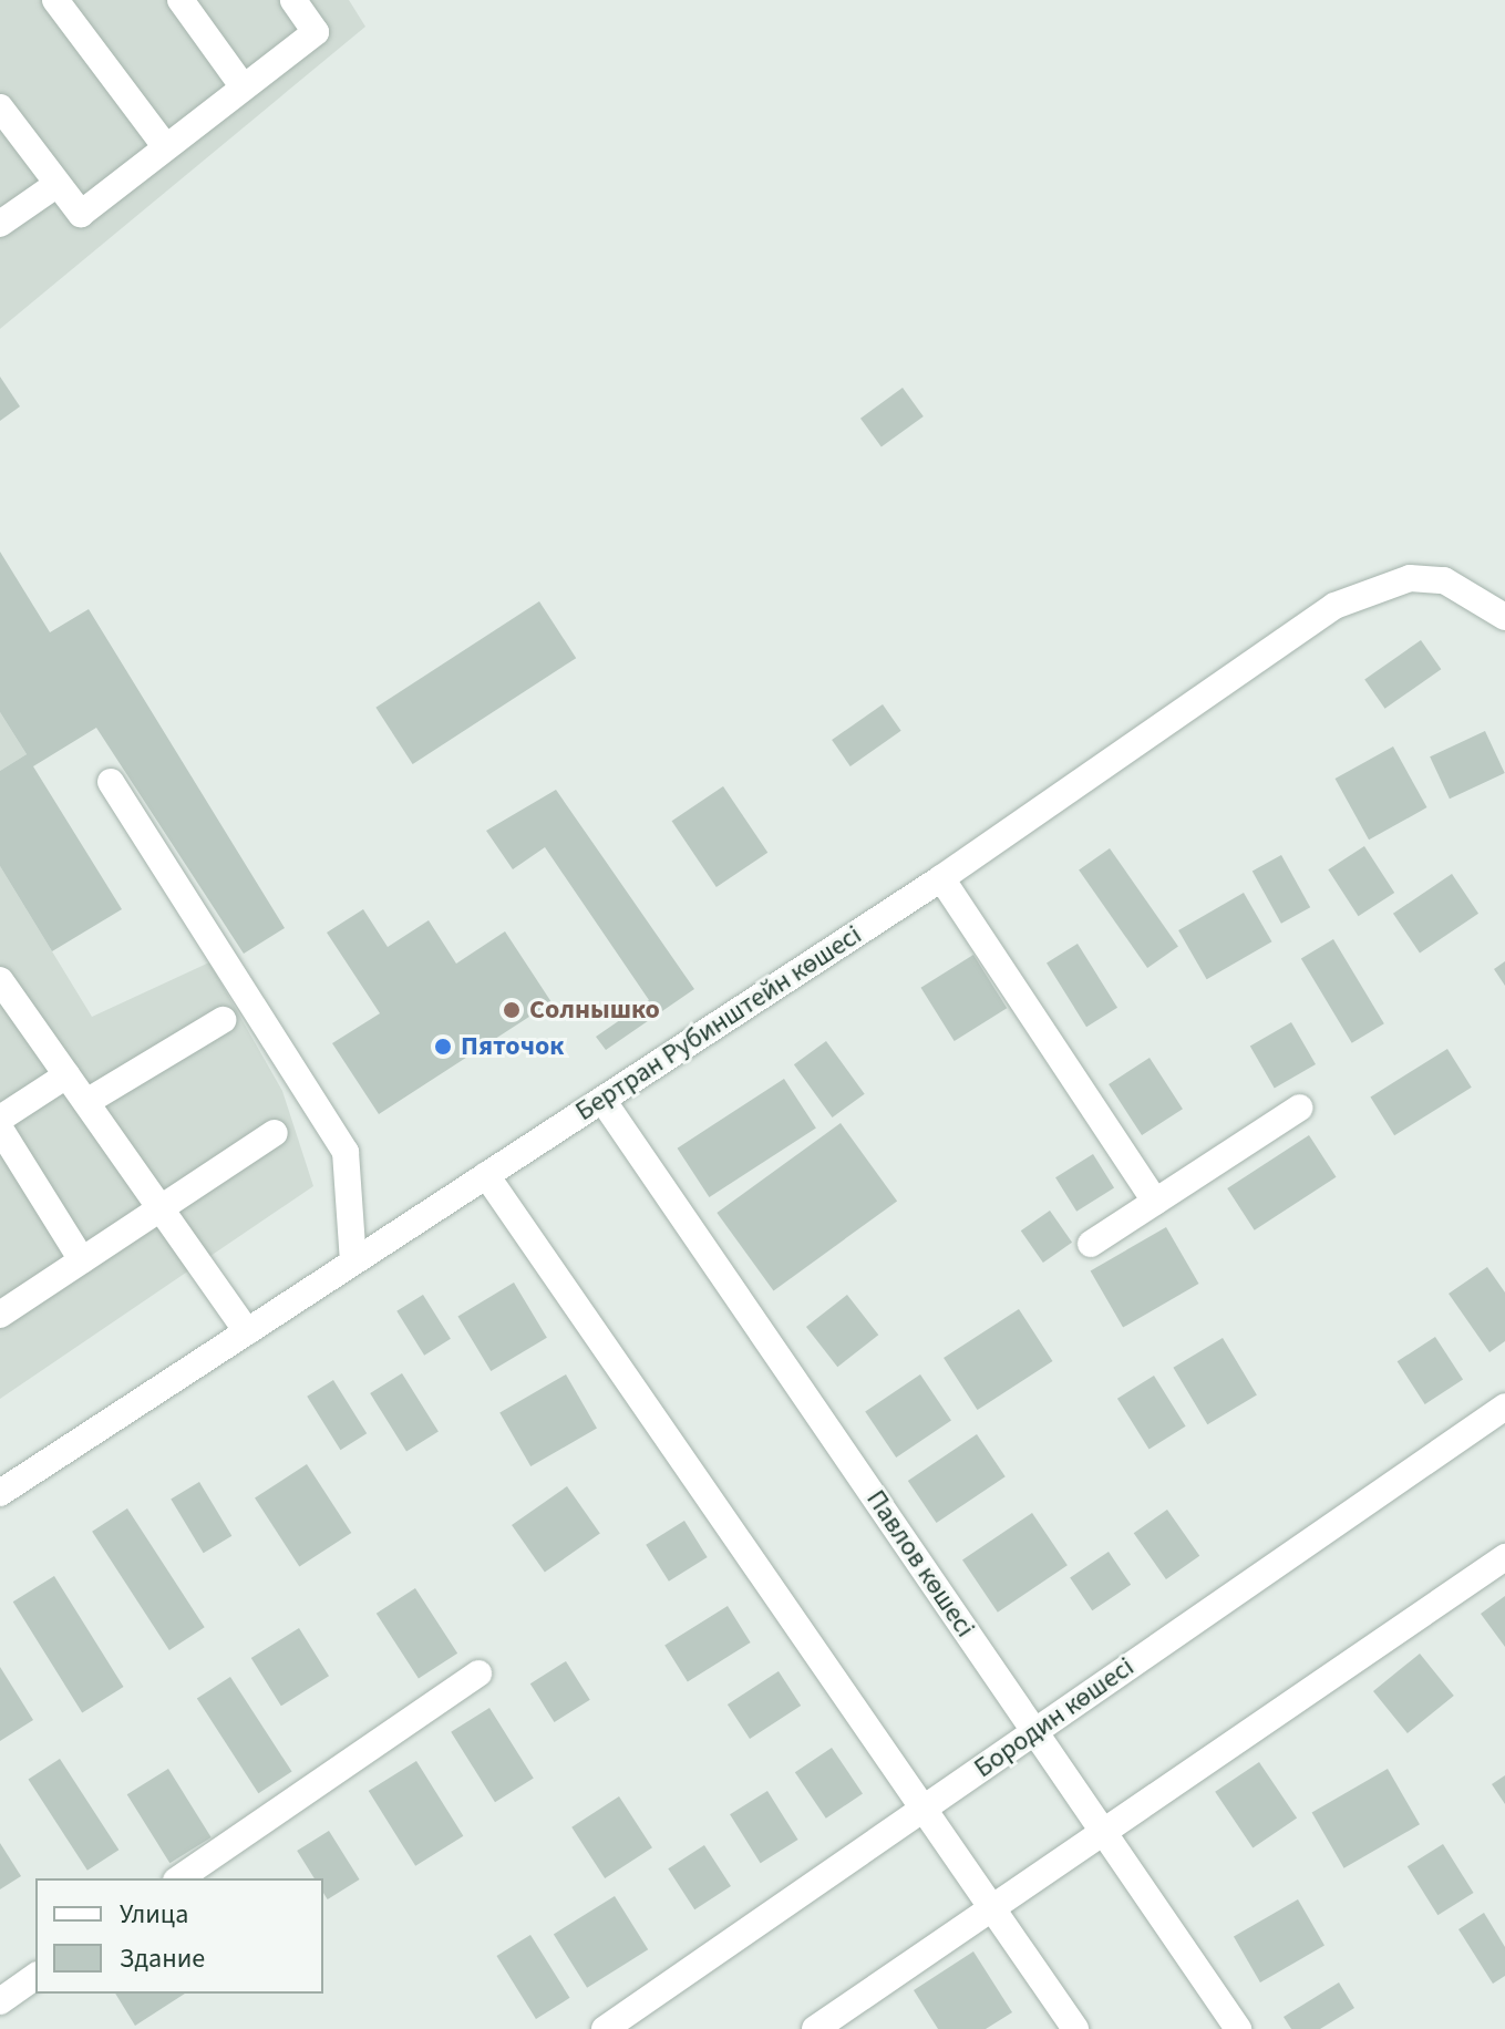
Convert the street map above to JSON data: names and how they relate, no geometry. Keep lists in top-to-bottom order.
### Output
{
  "streets": {
    "street": ["Бертран Рубинштейн көшесі", "Павлов көшесі", "Бородин көшесі"]
  },
  "crossings": [
    ["Бертран Рубинштейн көшесі", "Павлов көшесі"],
    ["Павлов көшесі", "Бородин көшесі"]
  ],
  "places": ["Солнышко", "Пяточок"],
  "legend": ["Улица", "Здание"]
}
